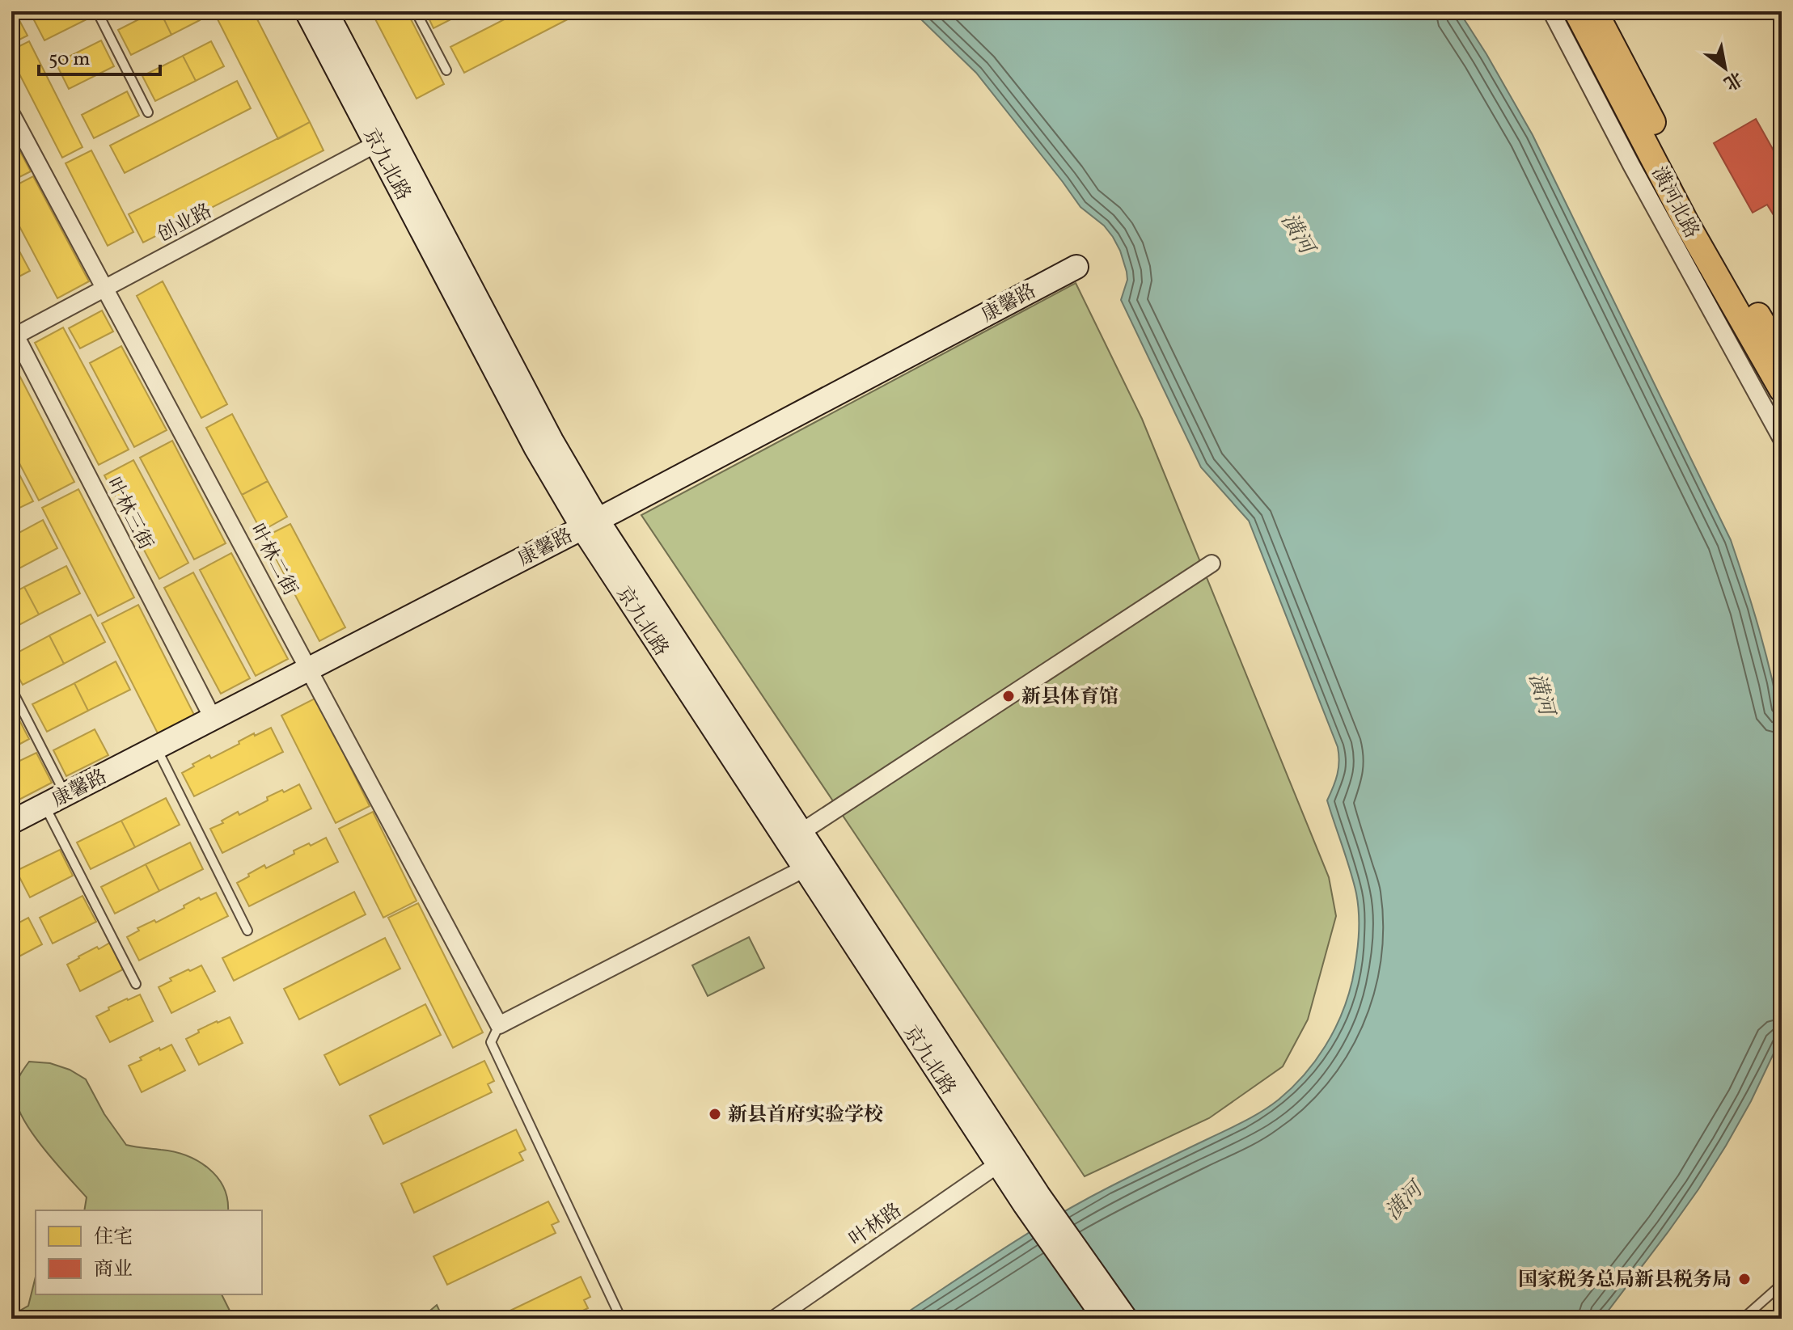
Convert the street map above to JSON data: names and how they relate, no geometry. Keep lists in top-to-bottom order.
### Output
{
  "streets": {
    "main road": ["京九北路", "潢河北路", "康馨路"],
    "street": [
      "创业路",
      "叶林三街",
      "叶林二街",
      "叶林路"
    ]
  },
  "crossings": [
    ["京九北路", "创业路"],
    ["京九北路", "康馨路"],
    ["京九北路", "叶林路"],
    ["创业路", "叶林三街"],
    ["创业路", "叶林二街"],
    ["康馨路", "叶林三街"],
    ["康馨路", "叶林二街"]
  ],
  "water": ["潢河"],
  "places": ["新县体育馆", "新县首府实验学校", "国家税务总局新县税务局"],
  "legend": ["住宅", "商业"],
  "scale_bar": "50 m",
  "north": "bottom right"
}
